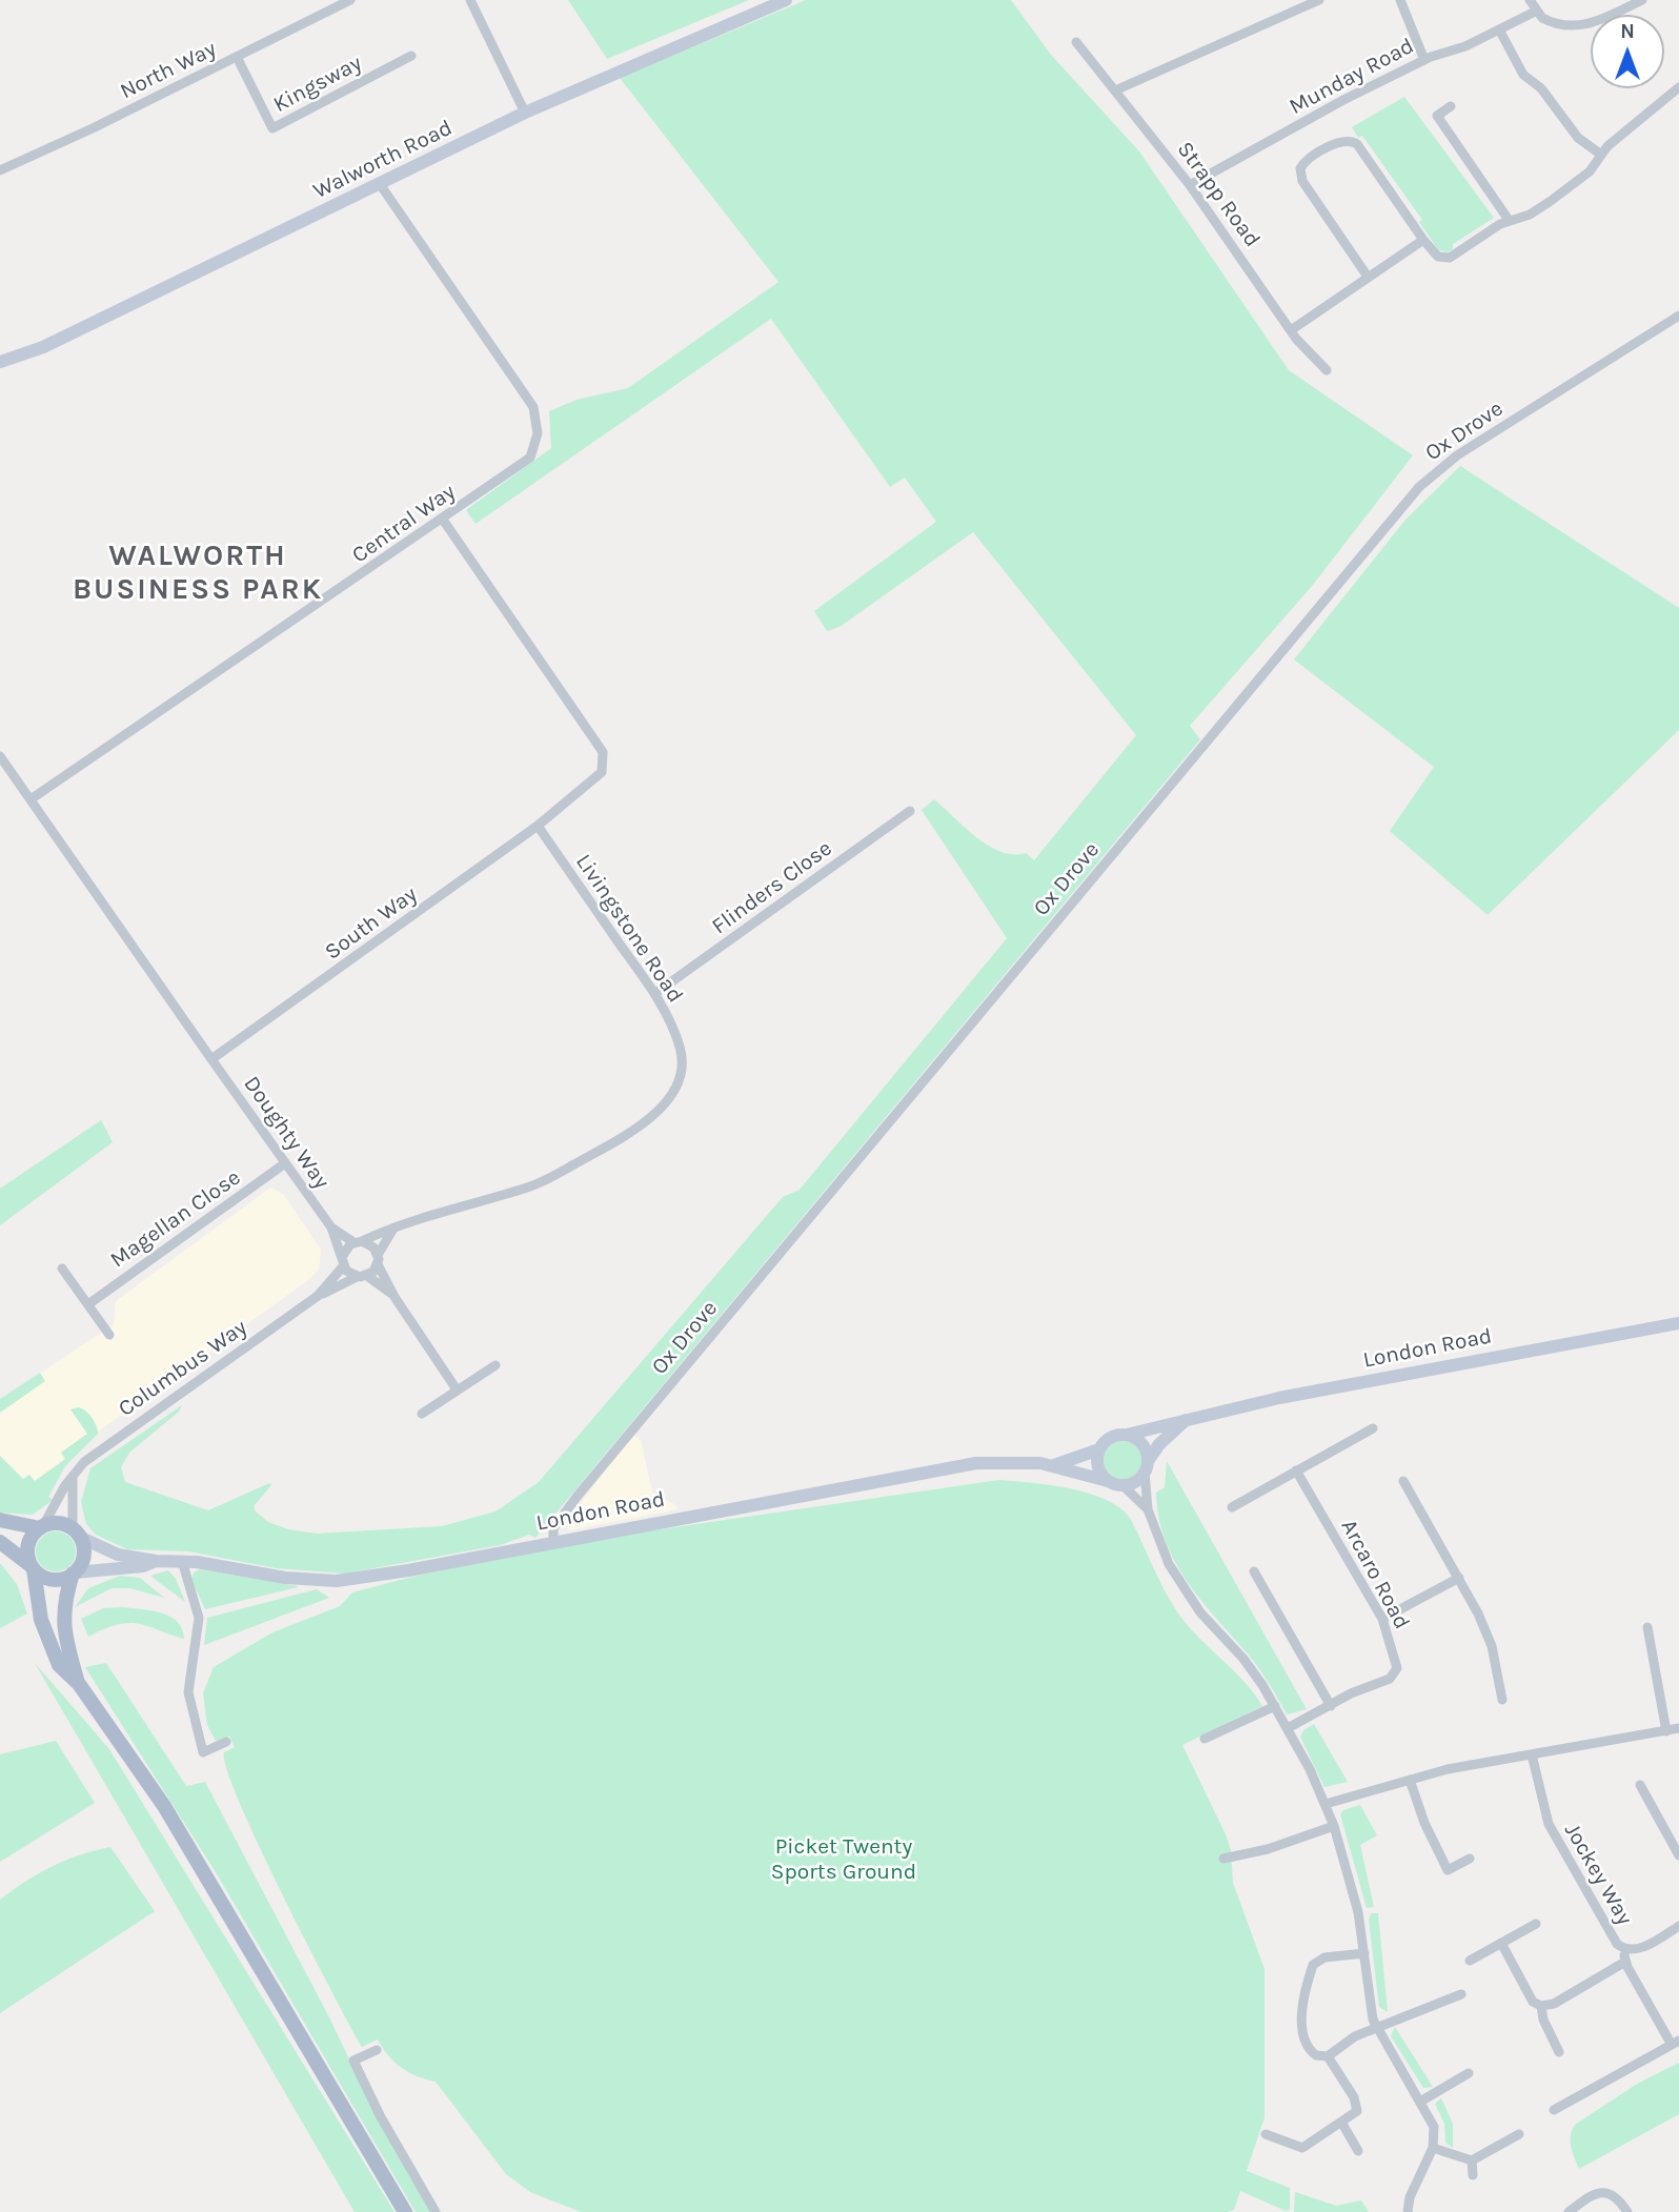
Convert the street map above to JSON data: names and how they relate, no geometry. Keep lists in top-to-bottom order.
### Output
{
  "streets": {
    "main road": ["Walworth Road", "London Road"],
    "street": [
      "North Way",
      "Munday Road",
      "Kingsway",
      "Strapp Road",
      "Ox Drove",
      "Central Way",
      "Flinders Close",
      "South Way",
      "Livingstone Road",
      "Doughty Way",
      "Magellan Close",
      "Columbus Way",
      "Arcaro Road",
      "Jockey Way"
    ]
  },
  "crossings": [
    ["North Way", "Kingsway"],
    ["Munday Road", "Strapp Road"],
    ["Walworth Road", "Central Way"],
    ["Ox Drove", "London Road"],
    ["Central Way", "South Way"],
    ["Flinders Close", "Livingstone Road"],
    ["South Way", "Livingstone Road"],
    ["South Way", "Doughty Way"],
    ["Livingstone Road", "Doughty Way"],
    ["Livingstone Road", "Columbus Way"],
    ["Doughty Way", "Magellan Close"],
    ["Doughty Way", "Columbus Way"],
    ["London Road", "Columbus Way"]
  ],
  "districts": ["WALWORTH BUSINESS PARK"],
  "parks": ["Picket Twenty Sports Ground"],
  "north": "top"
}
